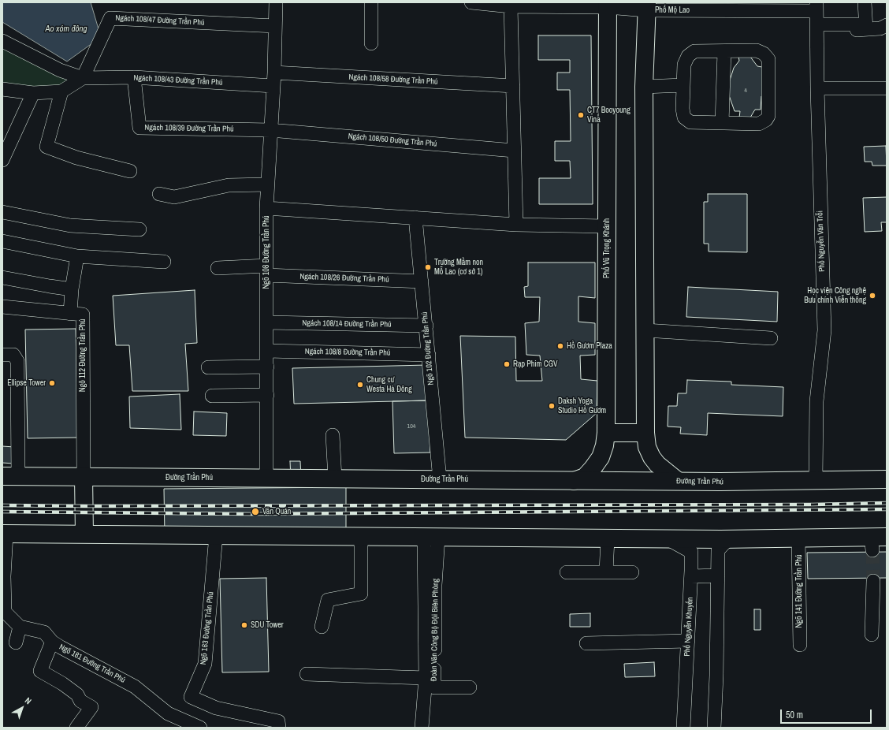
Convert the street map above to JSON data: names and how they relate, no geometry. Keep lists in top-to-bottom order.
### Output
{
  "streets": {
    "main road": ["Phố Vũ Trọng Khánh", "Đường Trần Phú"],
    "street": [
      "Phố Mộ Lao",
      "Ngách 108/47 Đường Trần Phú",
      "Ngách 108/58 Đường Trần Phú",
      "Ngách 108/43 Đường Trần Phú",
      "Ngách 108/39 Đường Trần Phú",
      "Ngách 108/50 Đường Trần Phú",
      "Phố Nguyễn Văn Trỗi",
      "Ngõ 108 Đường Trần Phú",
      "Ngách 108/26 Đường Trần Phú",
      "Ngách 108/14 Đường Trần Phú",
      "Ngõ 102 Đường Trần Phú",
      "Ngách 108/8 Đường Trần Phú",
      "Ngõ 112 Đường Trần Phú",
      "Ngõ 141 Đường Trần Phú",
      "Phố Nguyễn Khuyến",
      "Ngõ 163 Đường Trần Phú",
      "Đoàn Văn Công Bộ Đội Biên Phòng",
      "Ngõ 181 Đường Trần Phú"
    ]
  },
  "crossings": [
    ["Phố Mộ Lao", "Phố Nguyễn Văn Trỗi"],
    ["Phố Mộ Lao", "Phố Vũ Trọng Khánh"],
    ["Ngách 108/47 Đường Trần Phú", "Ngách 108/43 Đường Trần Phú"],
    ["Ngách 108/47 Đường Trần Phú", "Ngõ 108 Đường Trần Phú"],
    ["Ngách 108/58 Đường Trần Phú", "Ngách 108/43 Đường Trần Phú"],
    ["Ngách 108/58 Đường Trần Phú", "Ngõ 108 Đường Trần Phú"],
    ["Ngách 108/43 Đường Trần Phú", "Ngách 108/39 Đường Trần Phú"],
    ["Ngách 108/43 Đường Trần Phú", "Ngõ 108 Đường Trần Phú"],
    ["Ngách 108/39 Đường Trần Phú", "Ngách 108/50 Đường Trần Phú"],
    ["Ngách 108/39 Đường Trần Phú", "Ngõ 108 Đường Trần Phú"],
    ["Ngách 108/50 Đường Trần Phú", "Ngõ 108 Đường Trần Phú"],
    ["Phố Nguyễn Văn Trỗi", "Đường Trần Phú"],
    ["Phố Vũ Trọng Khánh", "Đường Trần Phú"],
    ["Ngõ 108 Đường Trần Phú", "Ngách 108/26 Đường Trần Phú"],
    ["Ngõ 108 Đường Trần Phú", "Ngách 108/14 Đường Trần Phú"],
    ["Ngõ 108 Đường Trần Phú", "Ngách 108/8 Đường Trần Phú"],
    ["Ngõ 108 Đường Trần Phú", "Đường Trần Phú"],
    ["Ngách 108/26 Đường Trần Phú", "Ngõ 102 Đường Trần Phú"],
    ["Ngách 108/14 Đường Trần Phú", "Ngõ 102 Đường Trần Phú"],
    ["Ngõ 102 Đường Trần Phú", "Ngách 108/8 Đường Trần Phú"],
    ["Ngõ 102 Đường Trần Phú", "Đường Trần Phú"],
    ["Ngõ 112 Đường Trần Phú", "Đường Trần Phú"]
  ],
  "water": ["Ao xóm đông"],
  "places": [
    "CT7 Booyoung Vina",
    "Trường Mầm non Mỗ Lao (cơ sở 1)",
    "Học viện Công nghệ Bưu chính Viễn thông",
    "Hồ Gươm Plaza",
    "Rạp Phim CGV",
    "Ellipse Tower",
    "Chung cư Westa Hà Đông",
    "Daksh Yoga Studio Hồ Gươm",
    "Văn Quán",
    "SDU Tower"
  ],
  "house_numbers": ["4", "104"],
  "scale_bar": "50 m",
  "north": "top right"
}
